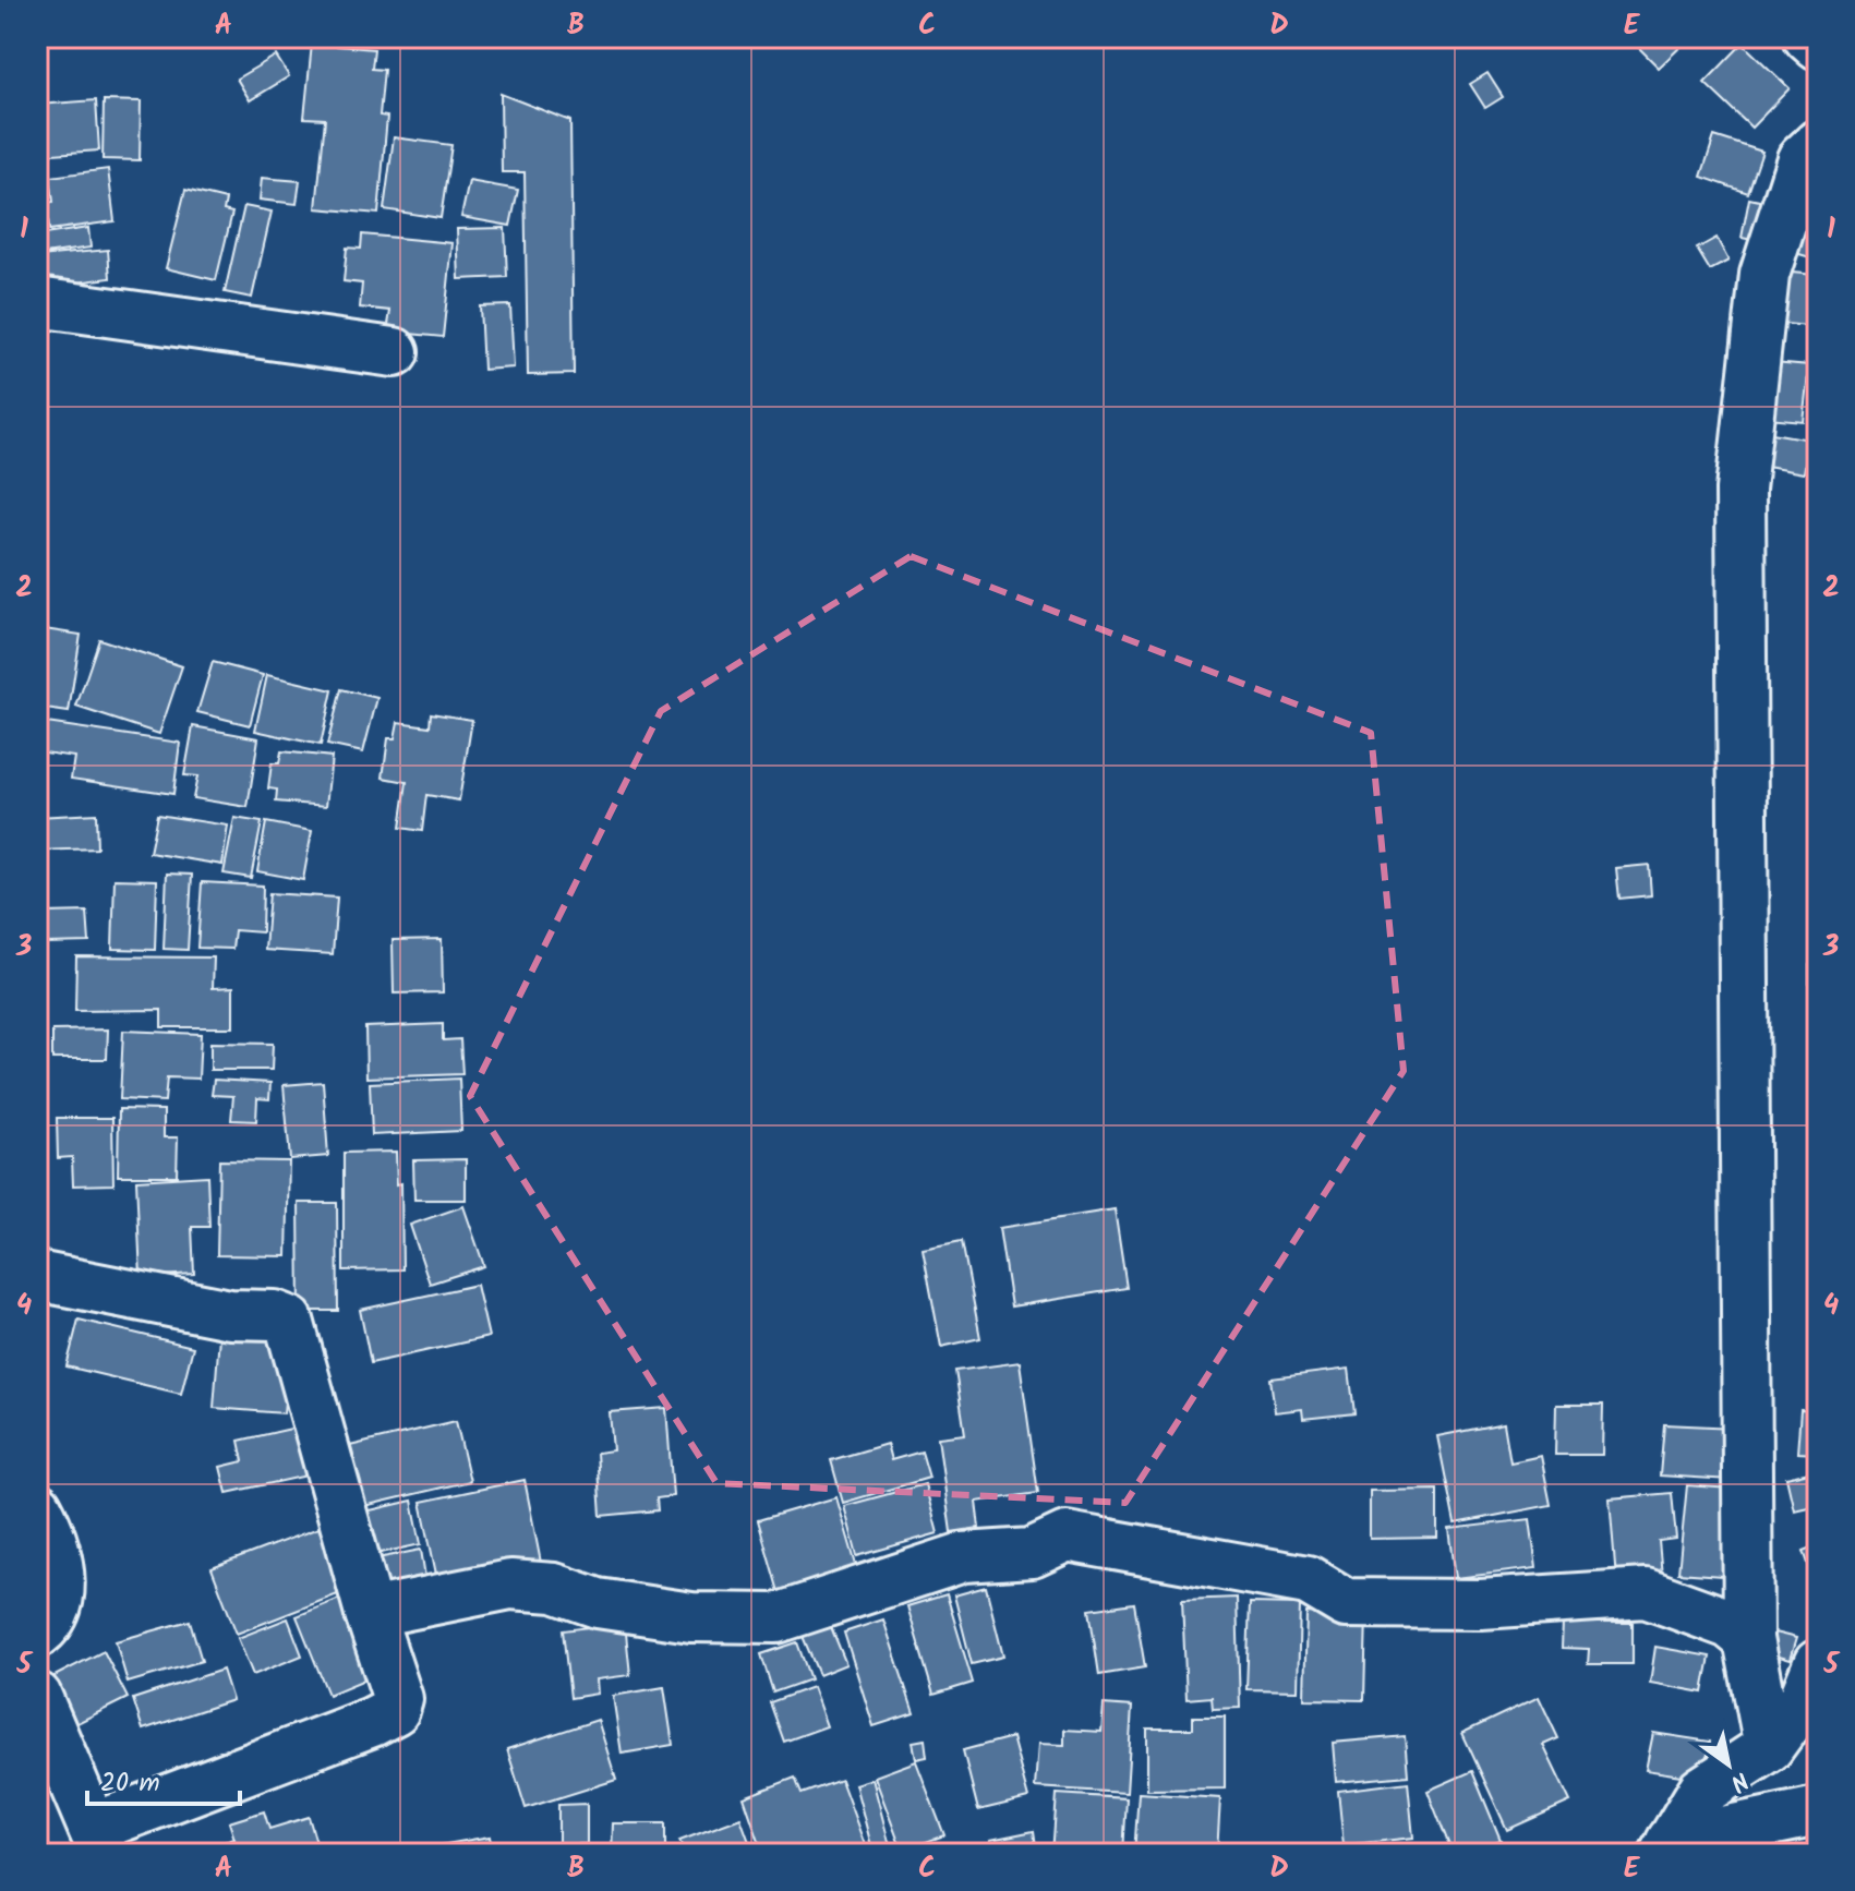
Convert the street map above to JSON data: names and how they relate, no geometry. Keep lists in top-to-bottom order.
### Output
{
  "scale_bar": "20 m",
  "north": "bottom right",
  "grid": {
    "columns": [
      "A",
      "B",
      "C",
      "D",
      "E"
    ],
    "rows": [
      "1",
      "2",
      "3",
      "4",
      "5"
    ]
  }
}
